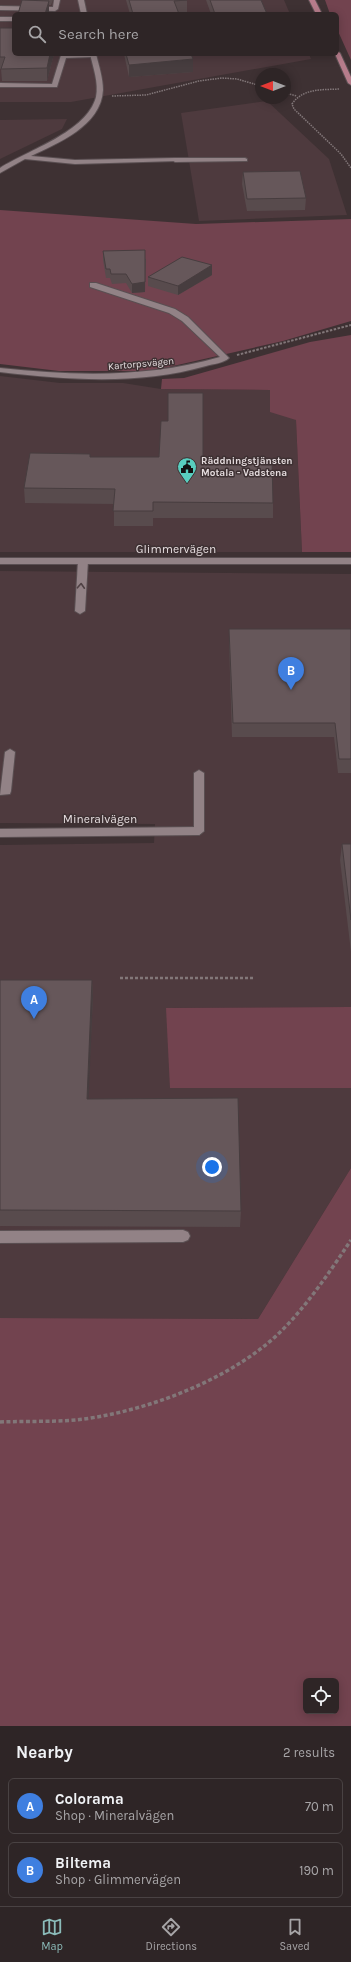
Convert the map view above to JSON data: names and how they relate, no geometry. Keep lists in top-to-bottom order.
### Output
{
  "streets": {
    "street": ["Kartorpsvägen", "Glimmervägen", "Mineralvägen"]
  },
  "places": {
    "public building": ["Räddningstjänsten Motala - Vadstena"]
  },
  "north": "left",
  "page": {
    "search": "Search here",
    "pins": ["B", "A"],
    "heading": ["Nearby", "2 results"],
    "list": [
      {
        "mark": "A",
        "name": "Colorama",
        "note": "Shop · Mineralvägen",
        "value": "70 m"
      },
      {
        "mark": "B",
        "name": "Biltema",
        "note": "Shop · Glimmervägen",
        "value": "190 m"
      }
    ],
    "nav": ["Map", "Directions", "Saved"]
  }
}
